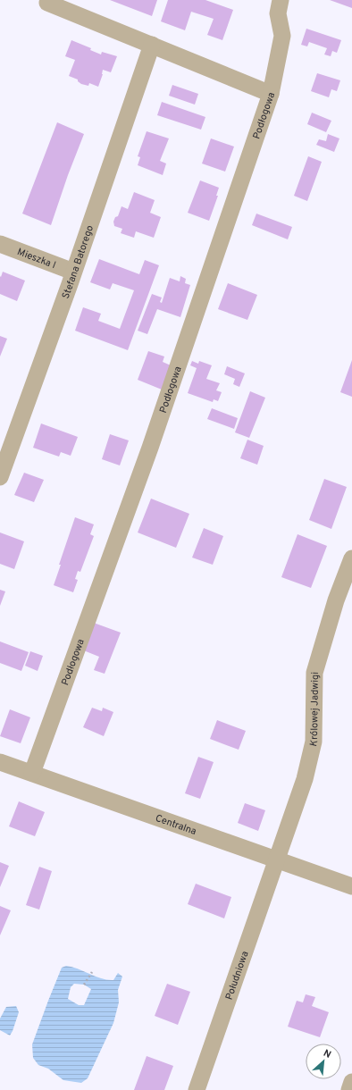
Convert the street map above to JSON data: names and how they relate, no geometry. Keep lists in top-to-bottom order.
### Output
{
  "streets": {
    "street": [
      "Podłogowa",
      "Mieszka I",
      "Stefana Batorego",
      "Królowej Jadwigi",
      "Centralna",
      "Południowa"
    ]
  },
  "crossings": [
    ["Podłogowa", "Centralna"],
    ["Mieszka I", "Stefana Batorego"],
    ["Królowej Jadwigi", "Centralna"],
    ["Królowej Jadwigi", "Południowa"],
    ["Centralna", "Południowa"]
  ],
  "north": "top right"
}
